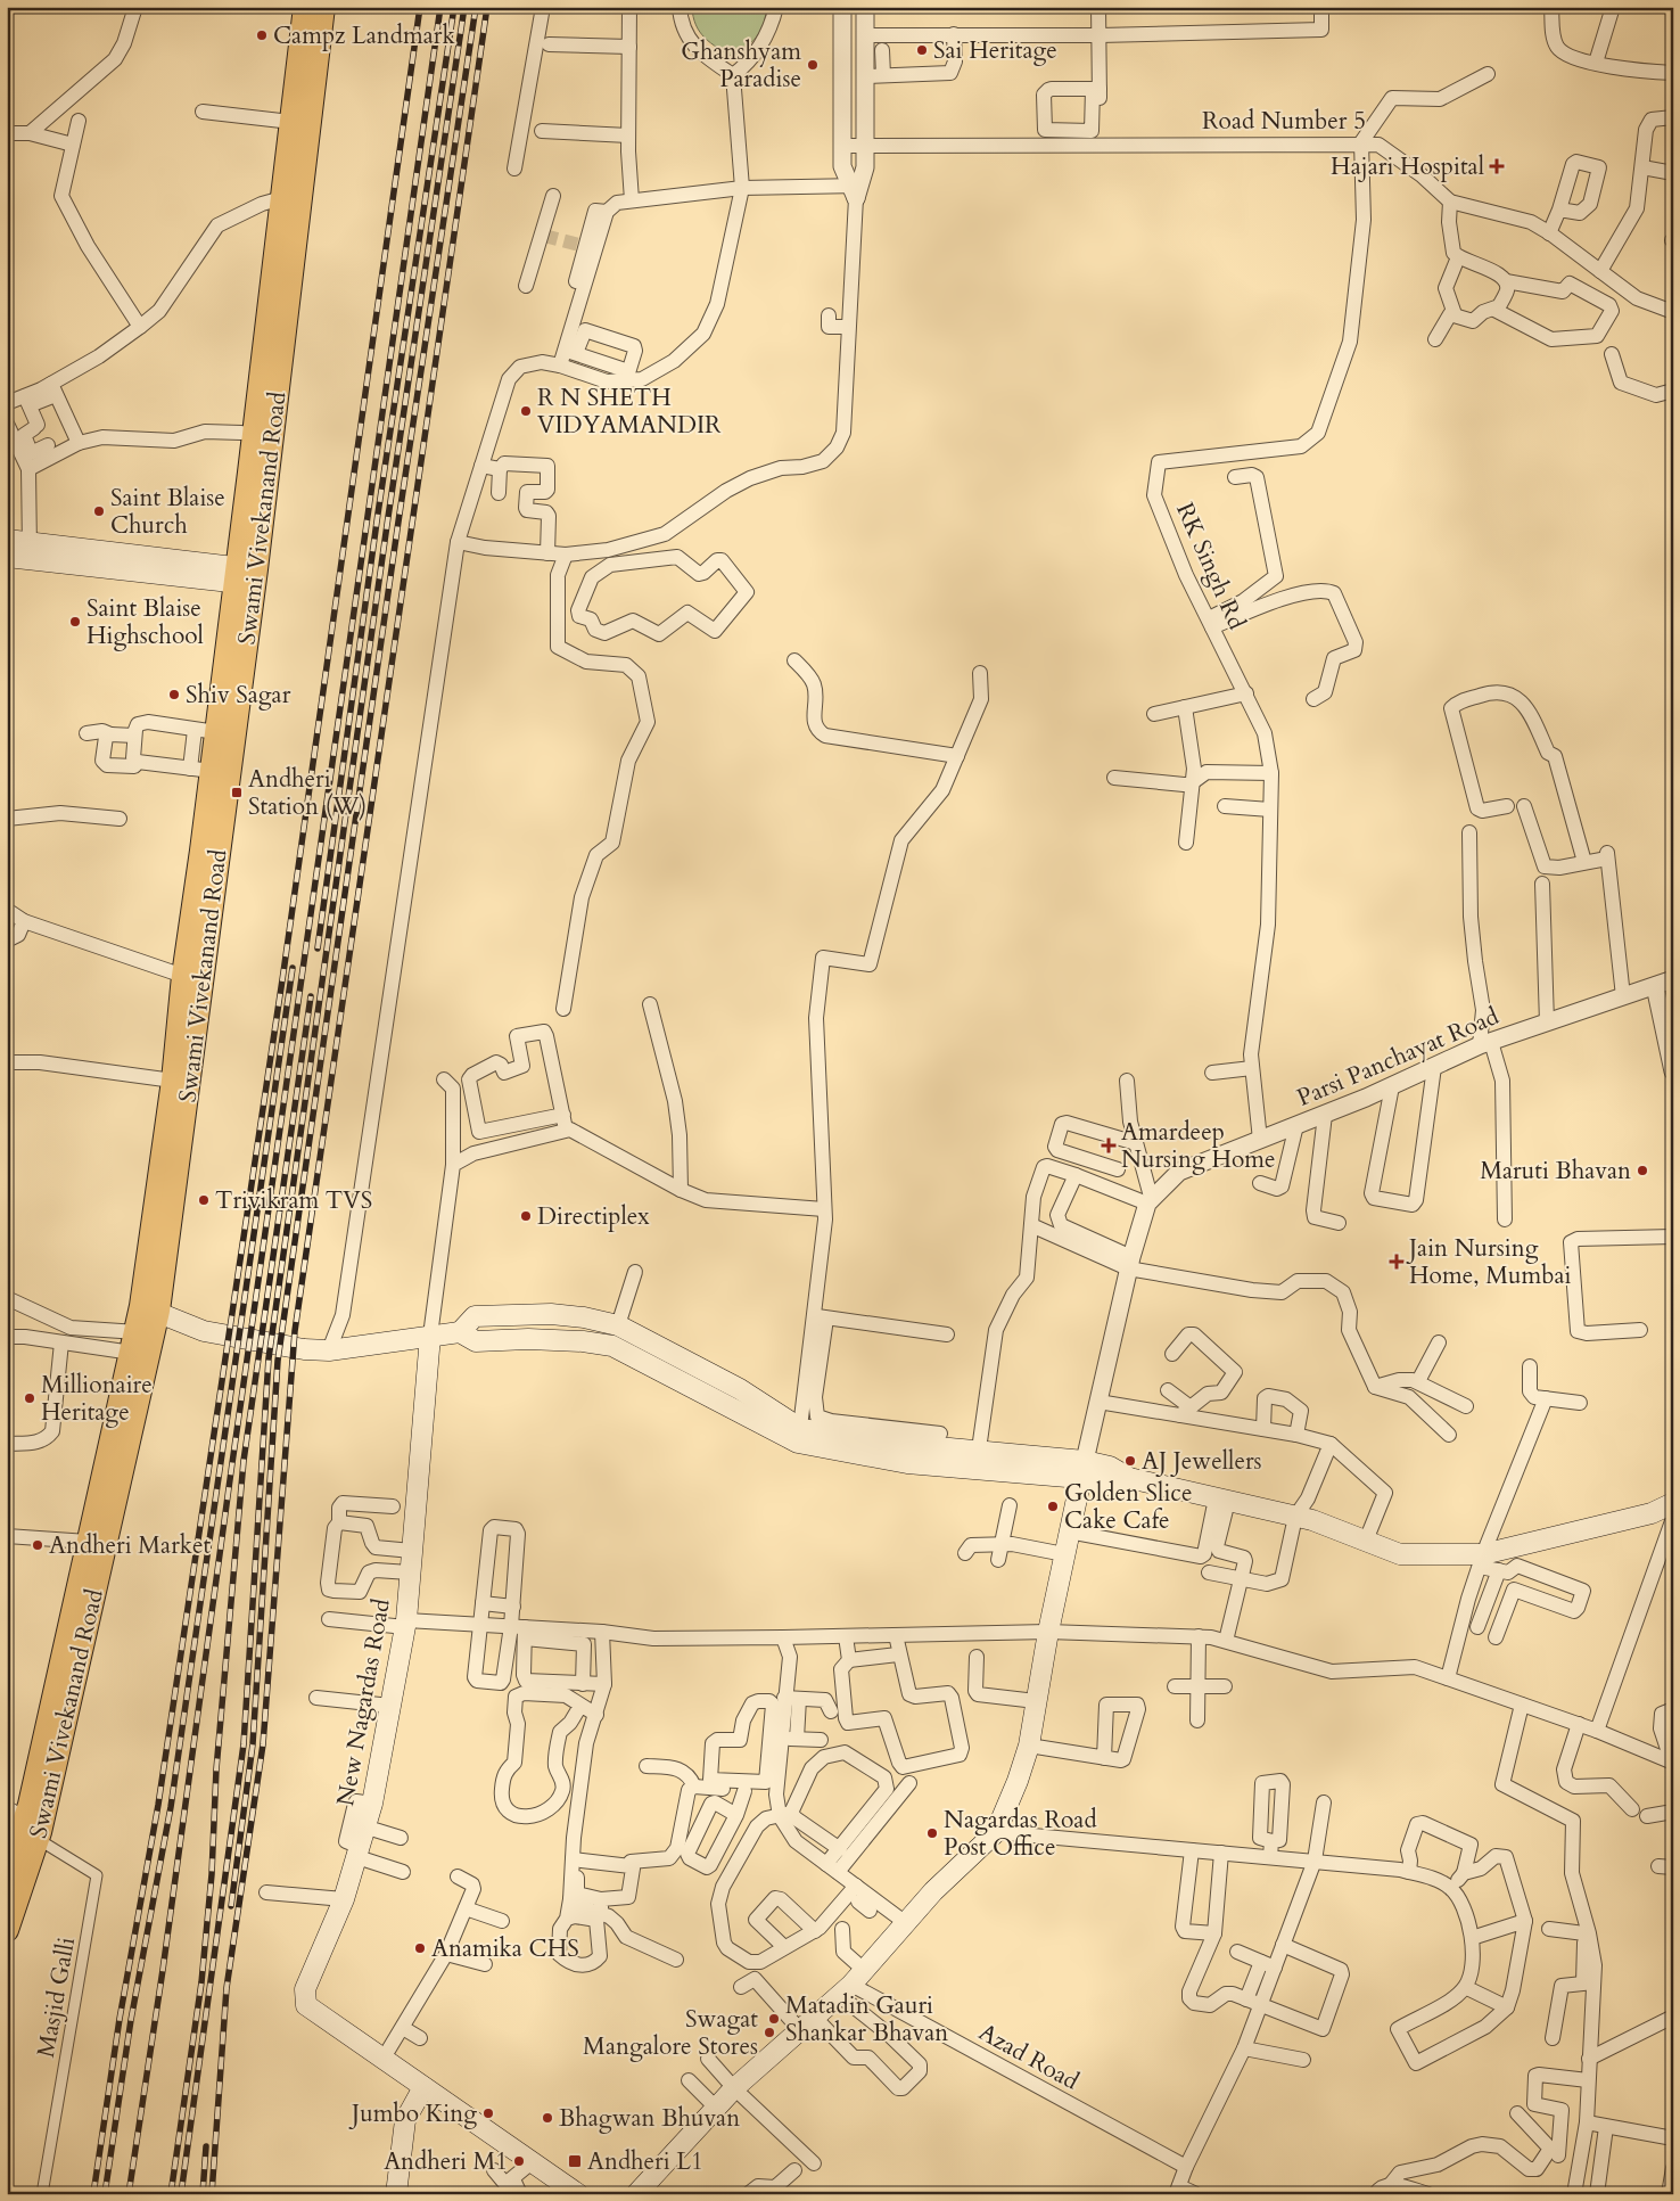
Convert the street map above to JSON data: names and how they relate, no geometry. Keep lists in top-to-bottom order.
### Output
{
  "streets": {
    "main road": ["Swami Vivekanand Road", "New Nagardas Road"],
    "street": [
      "Road Number 5",
      "RK Singh Rd",
      "Parsi Panchayat Road",
      "Masjid Galli",
      "Azad Road"
    ]
  },
  "crossings": [
    ["Road Number 5", "RK Singh Rd"],
    ["Swami Vivekanand Road", "Masjid Galli"],
    ["RK Singh Rd", "Parsi Panchayat Road"]
  ],
  "places": {
    "other": [
      "Campz Landmark",
      "Sai Heritage",
      "Ghanshyam Paradise",
      "R N SHETH VIDYAMANDIR",
      "Saint Blaise Church",
      "Saint Blaise Highschool",
      "Shiv Sagar",
      "Maruti Bhavan",
      "Trivikram TVS",
      "Directiplex",
      "Millionaire Heritage",
      "AJ Jewellers",
      "Golden Slice Cake Cafe",
      "Andheri Market",
      "Nagardas Road Post Office",
      "Anamika CHS",
      "Matadin Gauri Shankar Bhavan",
      "Swagat Mangalore Stores",
      "Jumbo King",
      "Bhagwan Bhuvan",
      "Andheri M1"
    ],
    "health": ["Hajari Hospital", "Amardeep Nursing Home", "Jain Nursing Home, Mumbai"],
    "transit": ["Andheri Station (W)", "Andheri L1"]
  }
}
